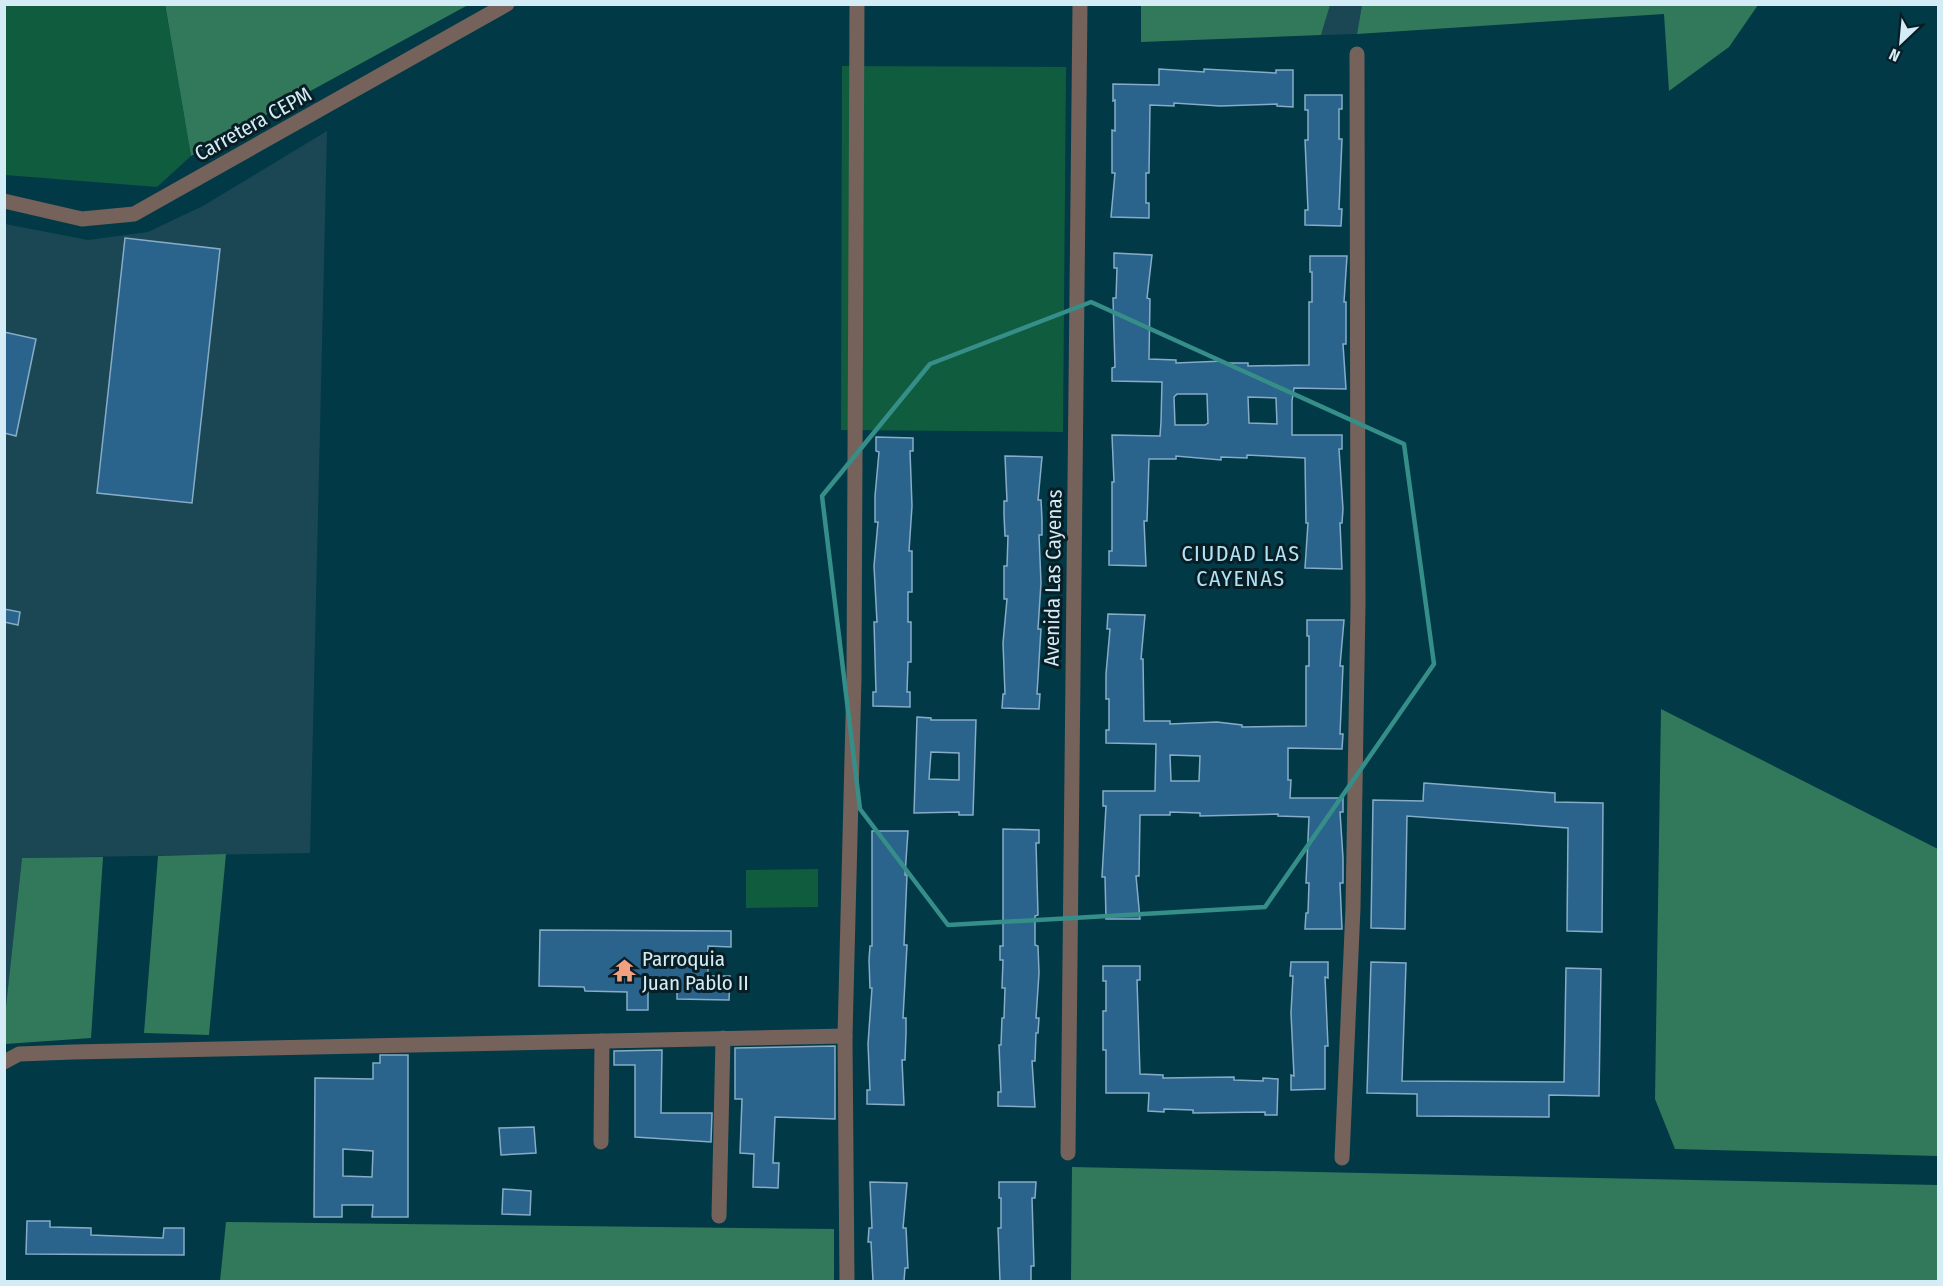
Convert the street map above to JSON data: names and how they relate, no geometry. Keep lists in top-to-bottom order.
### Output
{
  "streets": {
    "street": ["Carretera CEPM", "Avenida Las Cayenas"]
  },
  "districts": ["CIUDAD LAS CAYENAS"],
  "places": {
    "temple": ["Parroquia Juan Pablo II"]
  },
  "north": "bottom left"
}
